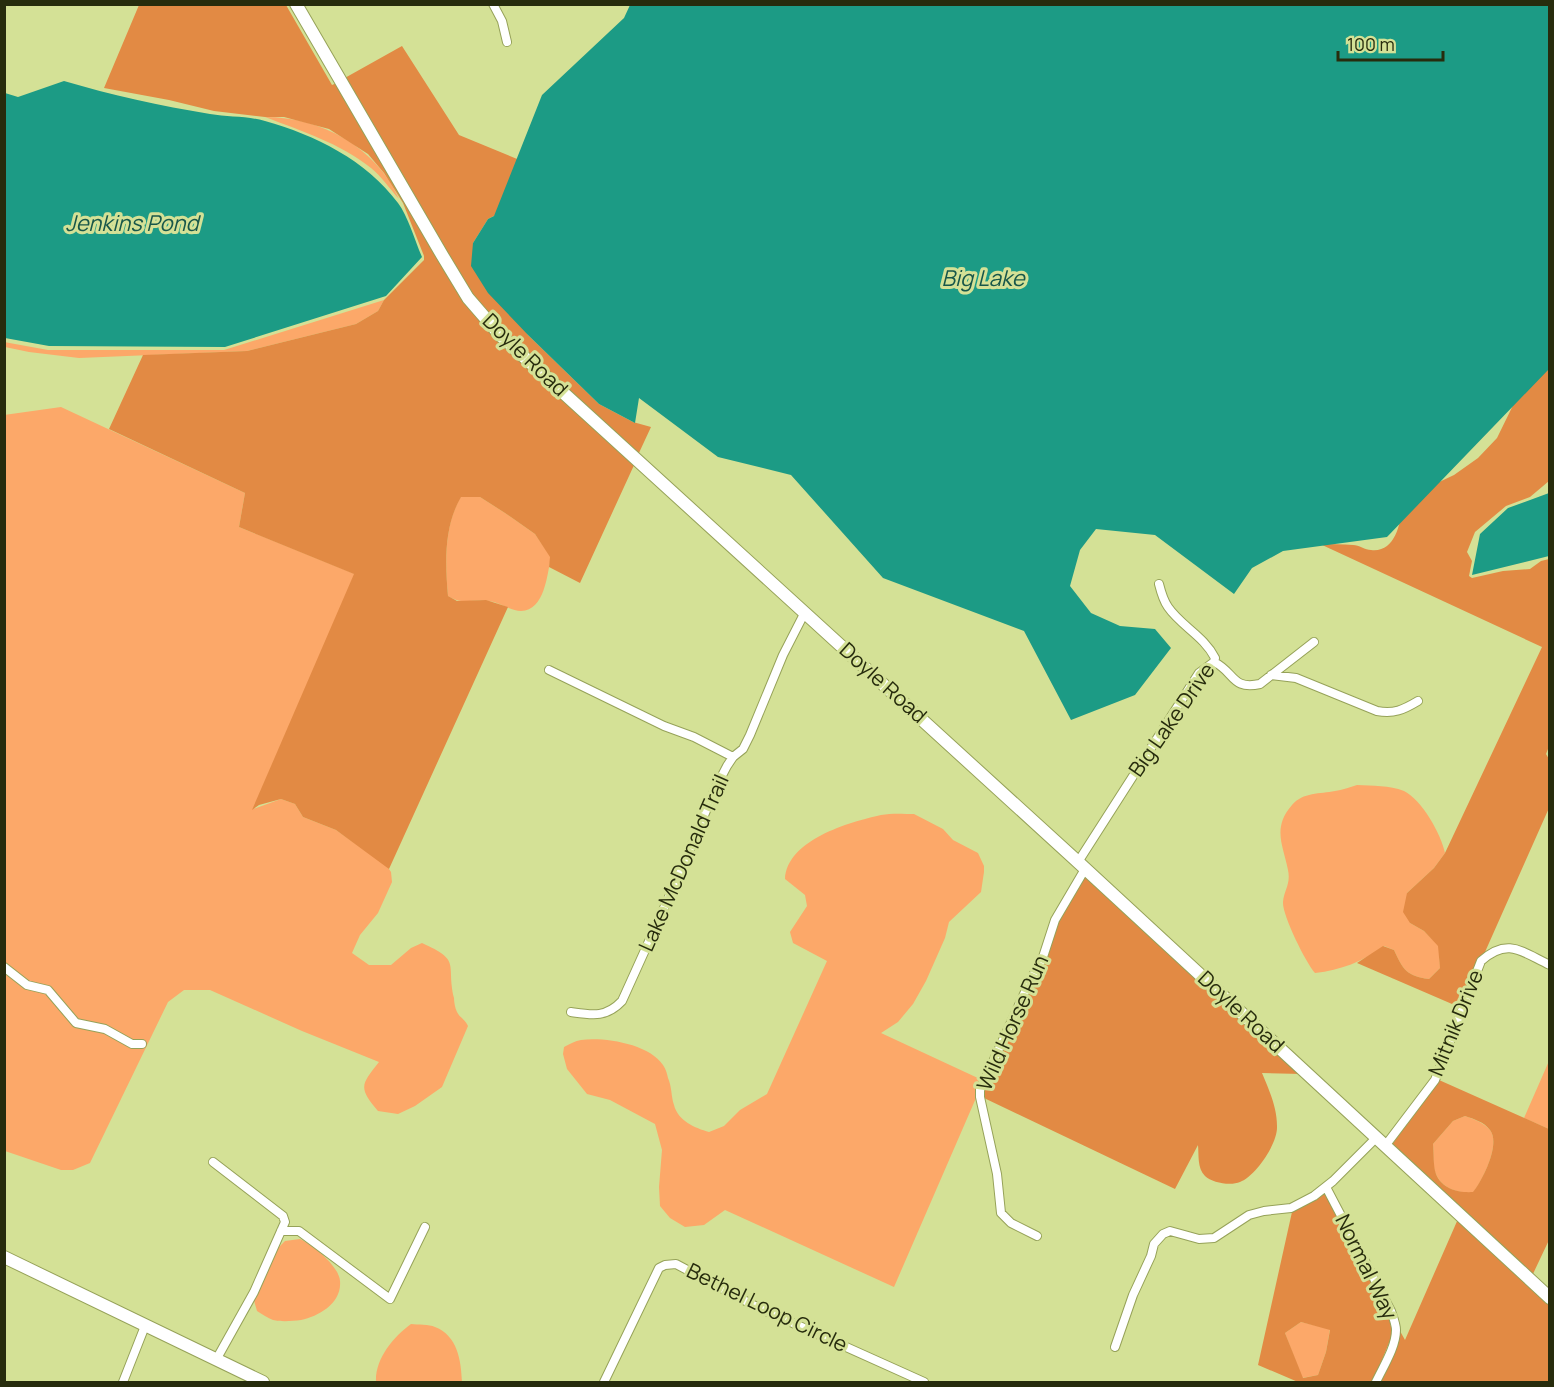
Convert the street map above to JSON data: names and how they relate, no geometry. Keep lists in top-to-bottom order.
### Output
{
  "streets": {
    "main road": ["Doyle Road"],
    "street": [
      "Big Lake Drive",
      "Lake McDonald Trail",
      "Wild Horse Run",
      "Mitnik Drive",
      "Normal Way",
      "Bethel Loop Circle"
    ]
  },
  "crossings": [
    ["Doyle Road", "Big Lake Drive"],
    ["Doyle Road", "Lake McDonald Trail"],
    ["Doyle Road", "Wild Horse Run"],
    ["Doyle Road", "Mitnik Drive"],
    ["Big Lake Drive", "Wild Horse Run"],
    ["Mitnik Drive", "Normal Way"]
  ],
  "water": ["Jenkins Pond", "Big Lake"],
  "scale_bar": "100 m"
}
